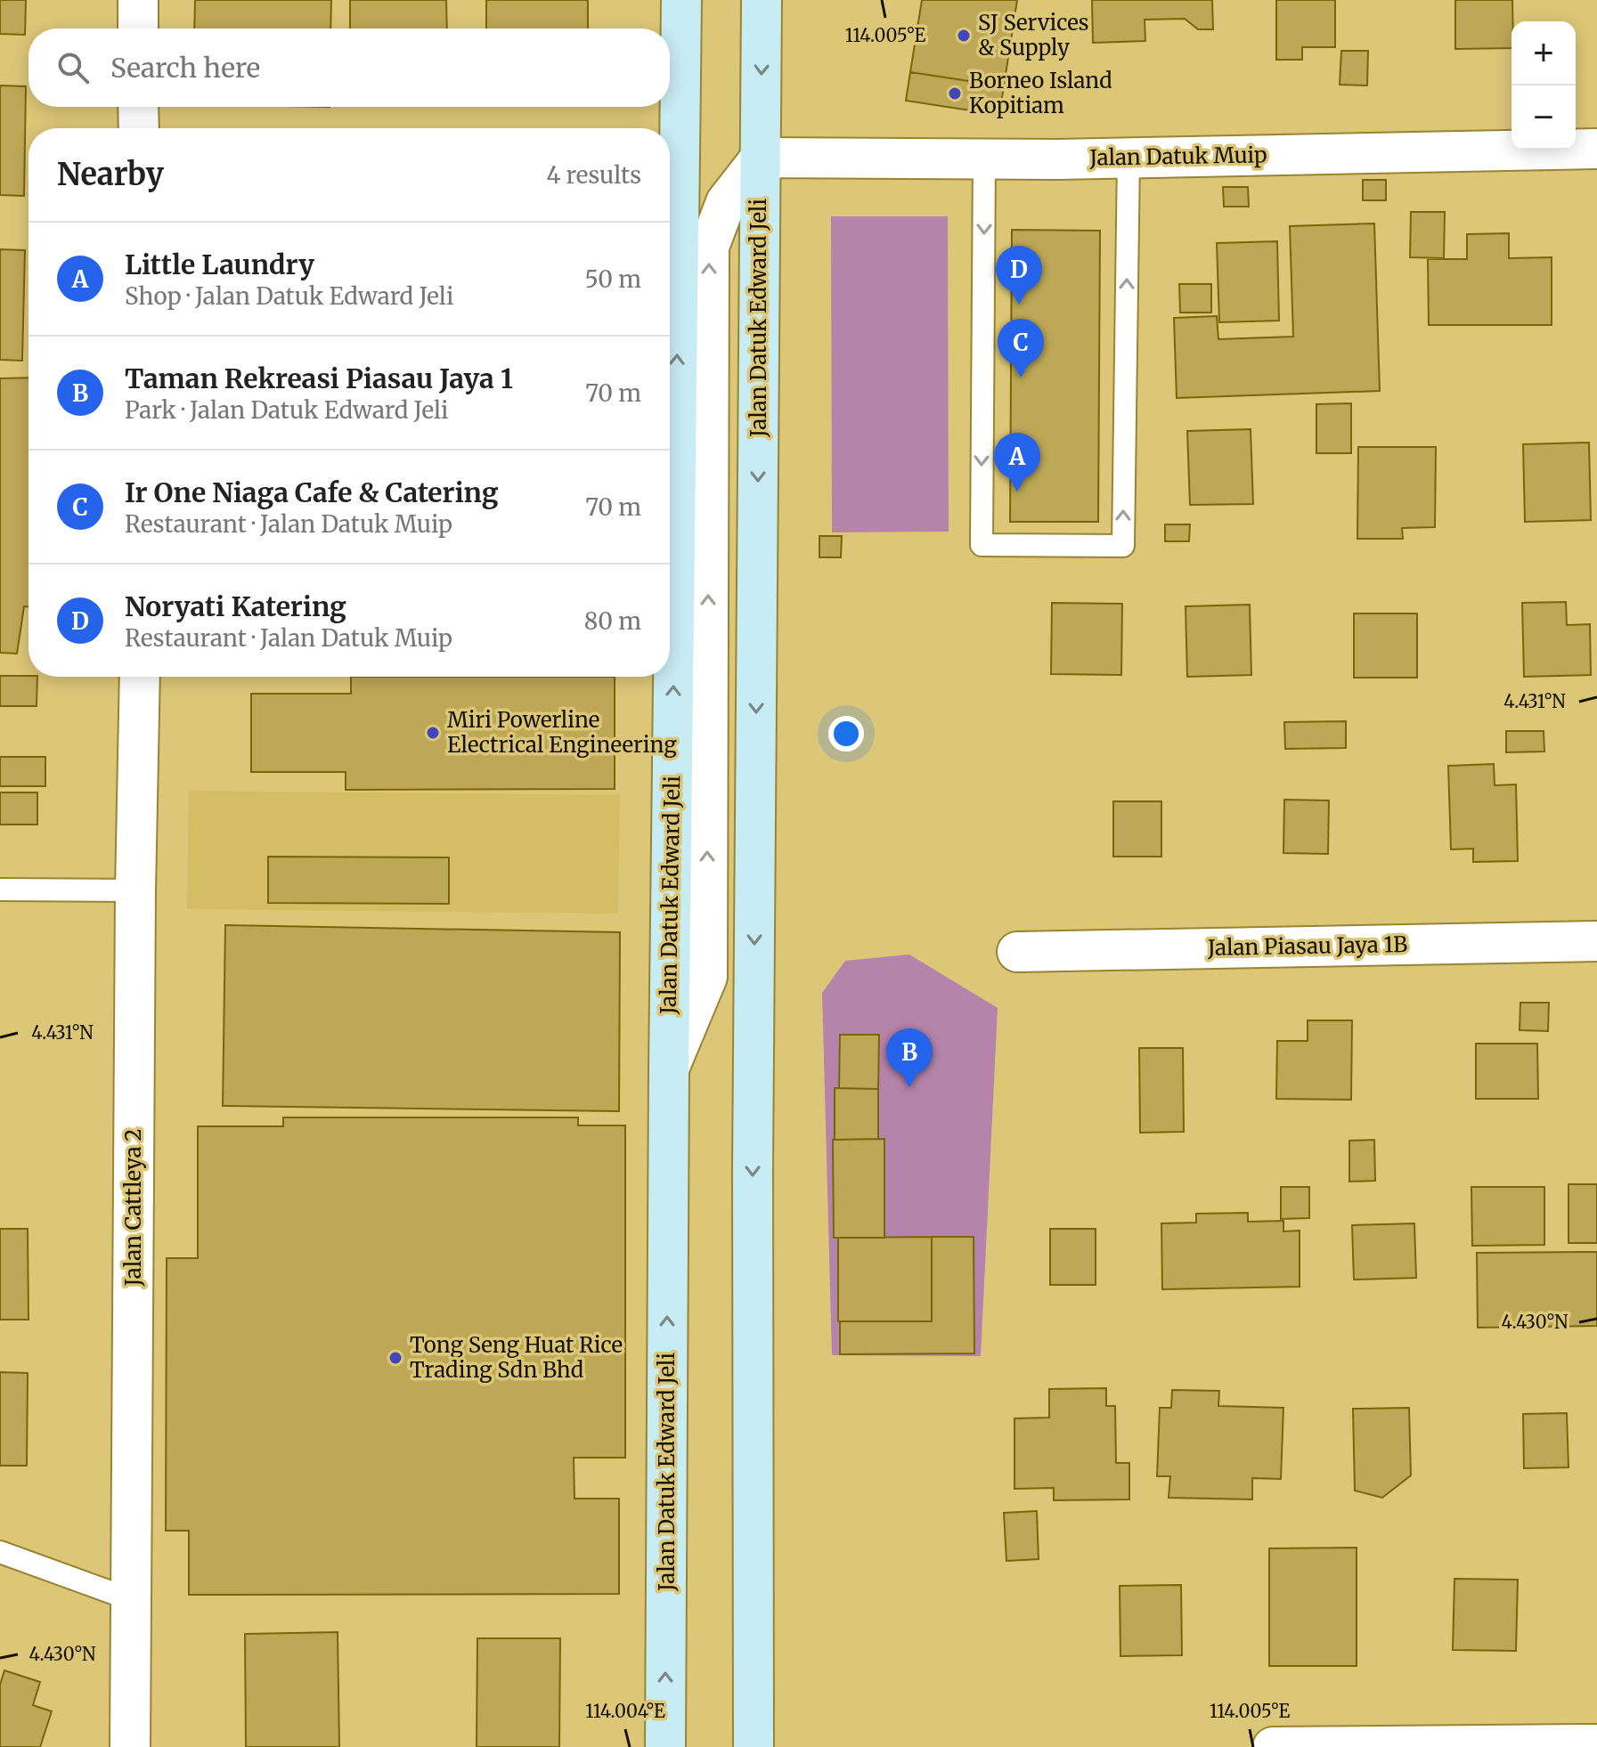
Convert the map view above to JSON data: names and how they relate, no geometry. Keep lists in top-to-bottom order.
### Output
{
  "streets": {
    "street": [
      "Jalan Datuk Muip",
      "Jalan Datuk Edward Jeli",
      "Jalan Piasau Jaya 1B",
      "Jalan Cattleya 2"
    ]
  },
  "crossings": [
    ["Jalan Datuk Muip", "Jalan Datuk Edward Jeli"]
  ],
  "places": [
    "SJ Services & Supply",
    "Borneo Island Kopitiam",
    "Miri Powerline Electrical Engineering",
    "Tong Seng Huat Rice Trading Sdn Bhd"
  ],
  "page": {
    "map_buttons": ["+", "−"],
    "search": "Search here",
    "heading": ["Nearby", "4 results"],
    "list": [
      {
        "mark": "A",
        "name": "Little Laundry",
        "note": "Shop · Jalan Datuk Edward Jeli",
        "value": "50 m"
      },
      {
        "mark": "B",
        "name": "Taman Rekreasi Piasau Jaya 1",
        "note": "Park · Jalan Datuk Edward Jeli",
        "value": "70 m"
      },
      {
        "mark": "C",
        "name": "Ir One Niaga Cafe & Catering",
        "note": "Restaurant · Jalan Datuk Muip",
        "value": "70 m"
      },
      {
        "mark": "D",
        "name": "Noryati Katering",
        "note": "Restaurant · Jalan Datuk Muip",
        "value": "80 m"
      }
    ],
    "pins": [
      "D",
      "C",
      "A",
      "B"
    ]
  },
  "coordinates": [
    "114.005°E",
    "4.431°N",
    "4.430°N",
    "114.004°E"
  ]
}
